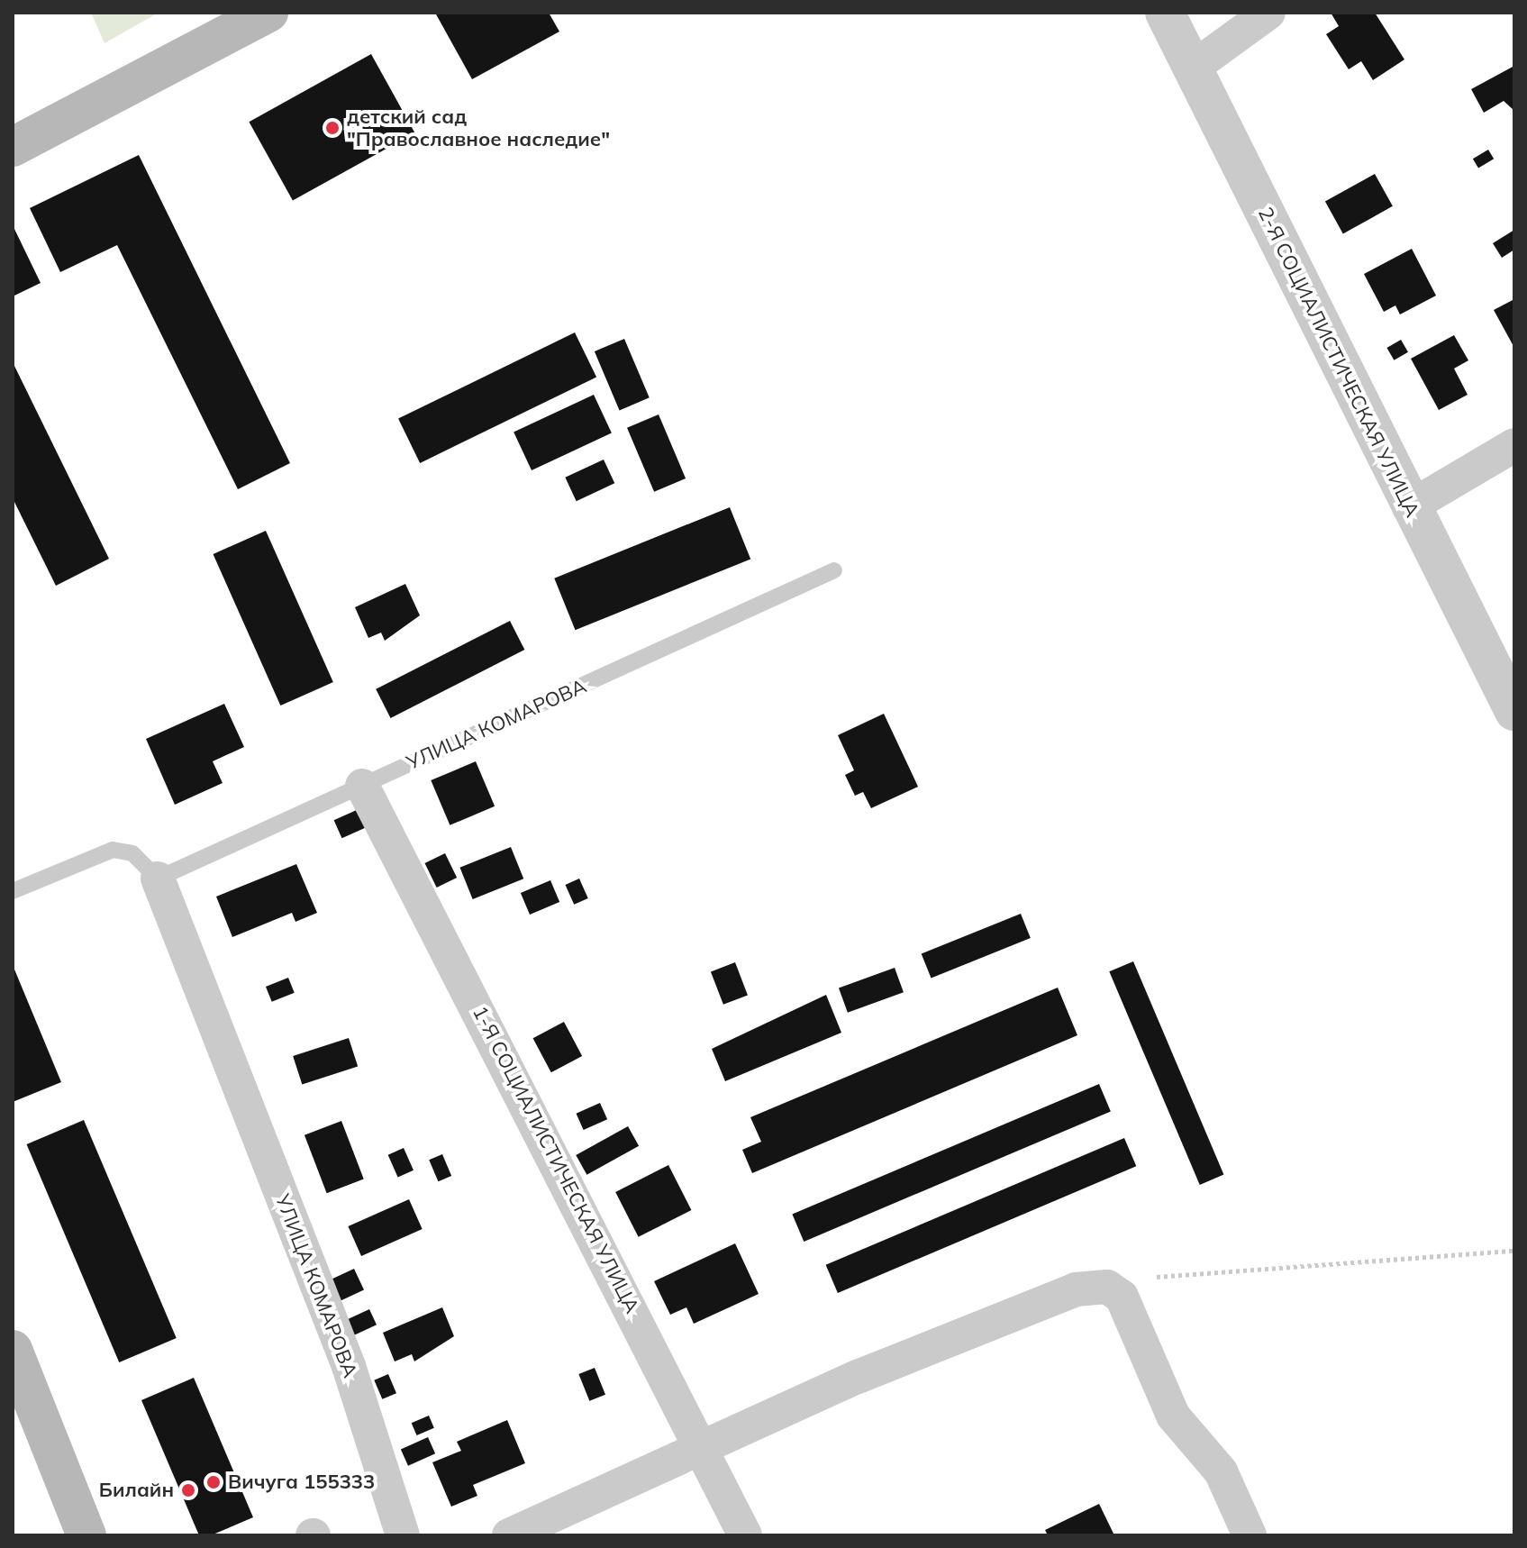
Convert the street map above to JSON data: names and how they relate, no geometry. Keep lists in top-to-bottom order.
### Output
{
  "streets": {
    "street": ["2-Я СОЦИАЛИСТИЧЕСКАЯ УЛИЦА", "УЛИЦА КОМАРОВА", "1-Я СОЦИАЛИСТИЧЕСКАЯ УЛИЦА"]
  },
  "crossings": [
    ["УЛИЦА КОМАРОВА", "1-Я СОЦИАЛИСТИЧЕСКАЯ УЛИЦА"]
  ],
  "places": ["детский сад \"Православное наследие\"", "Вичуга 155333", "Билайн"]
}
